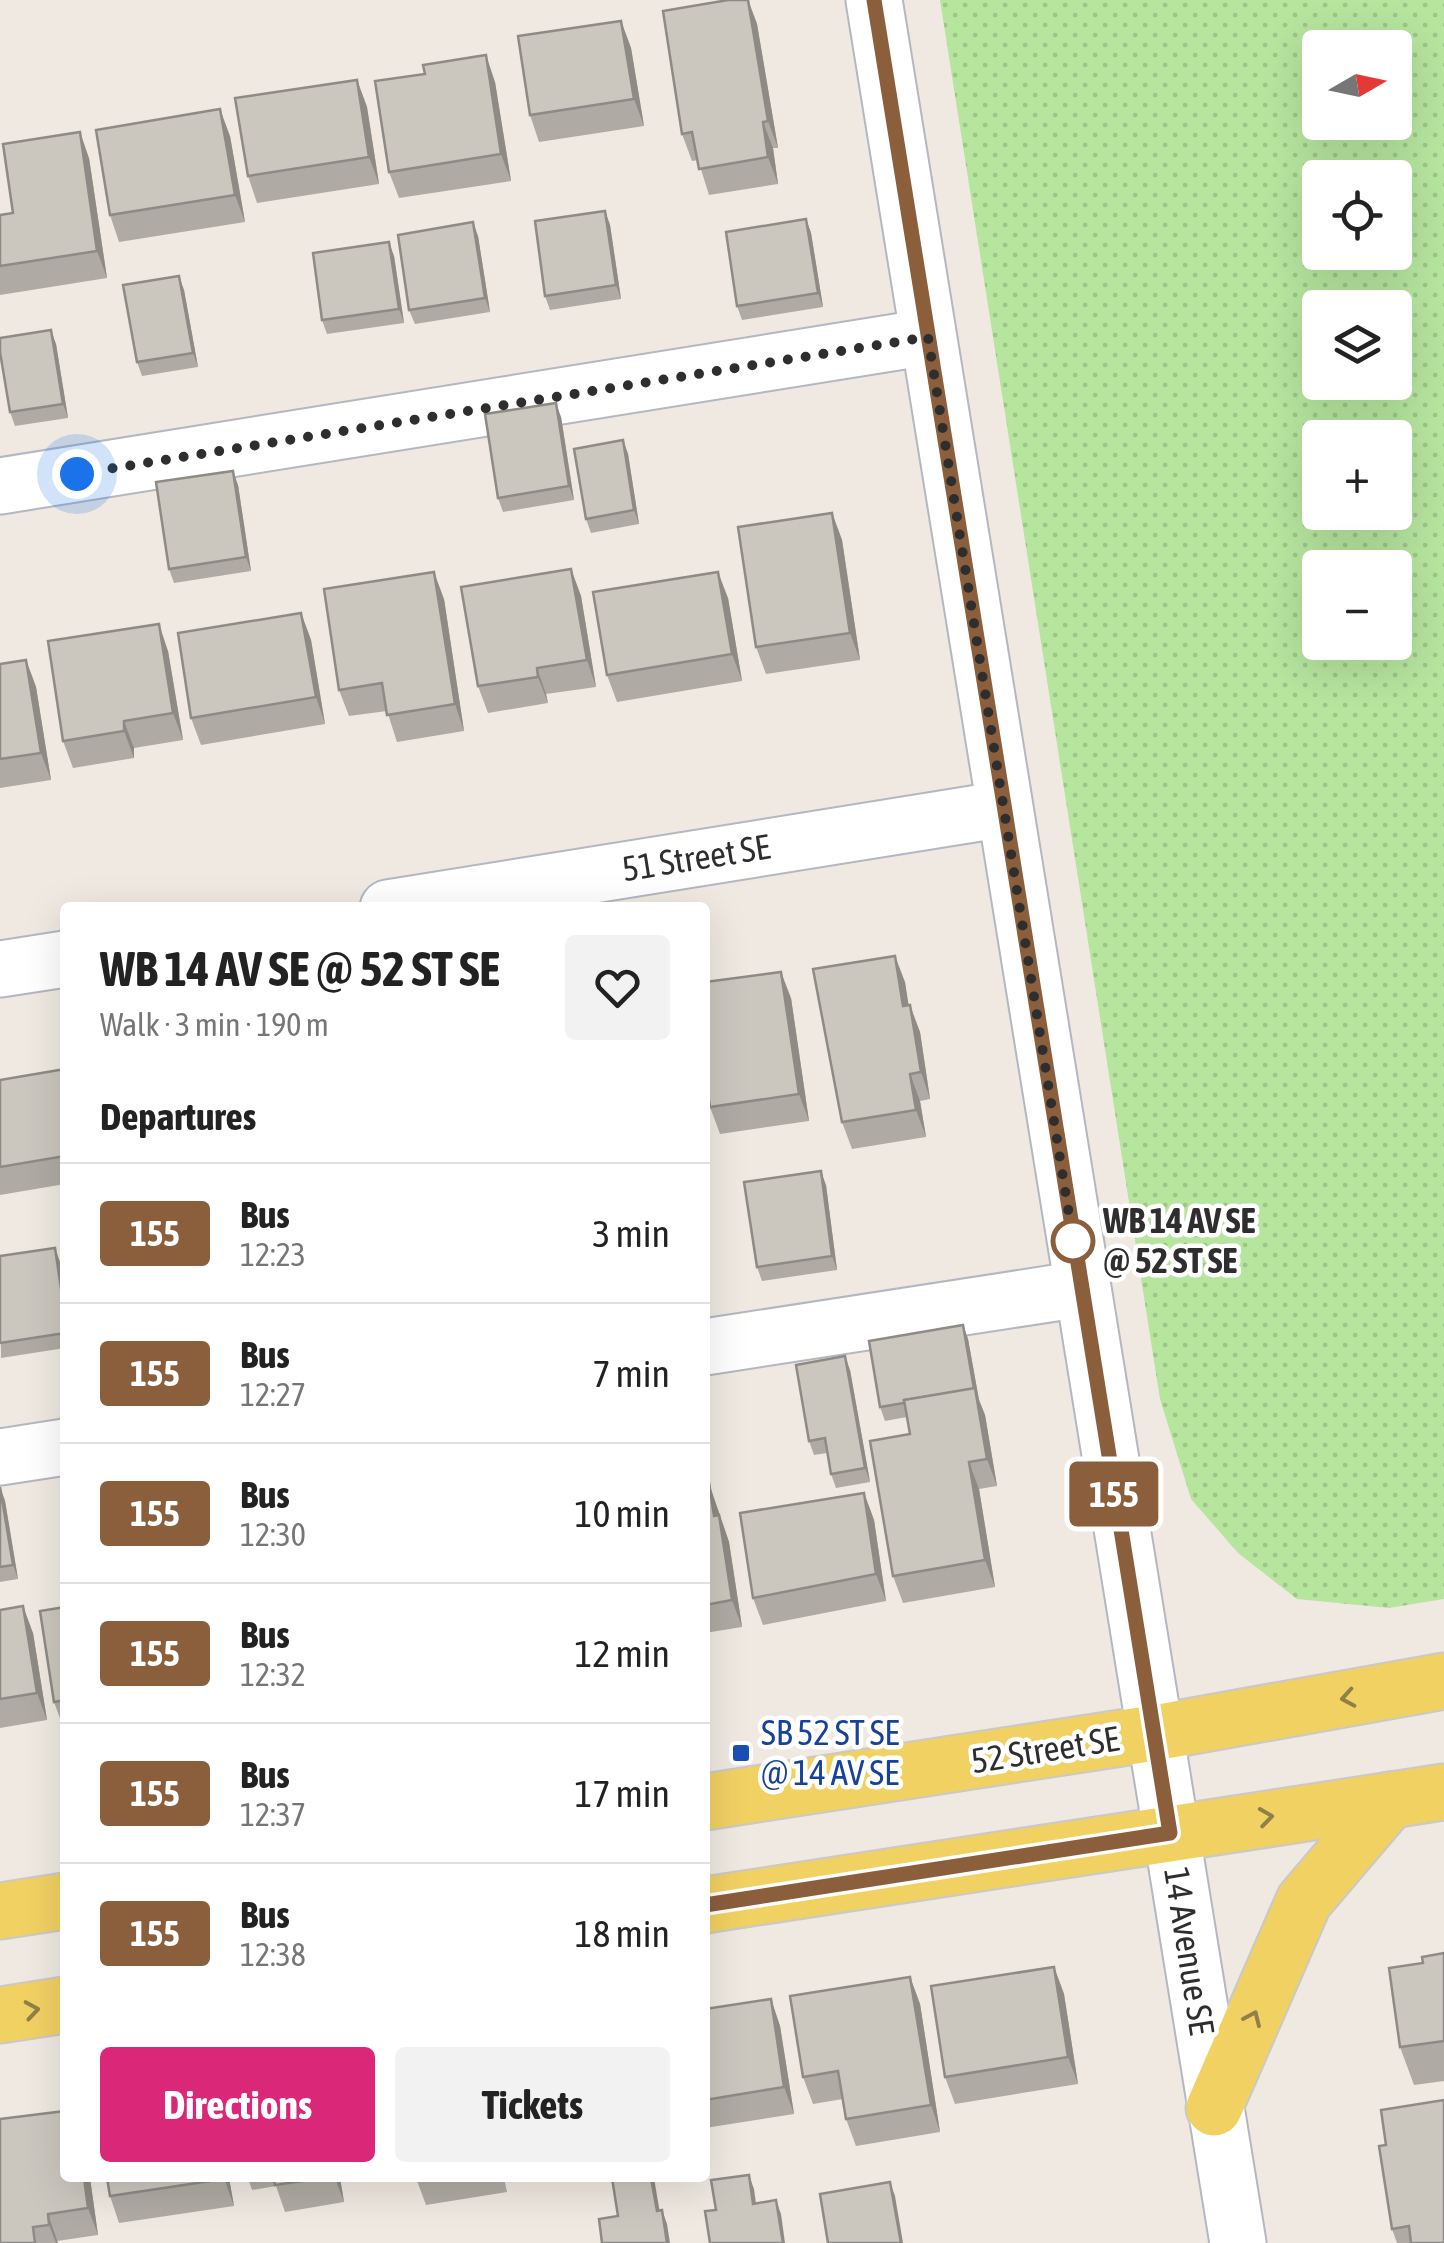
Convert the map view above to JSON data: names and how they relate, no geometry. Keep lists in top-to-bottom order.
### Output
{
  "streets": {
    "main road": ["52 Street SE"],
    "street": ["51 Street SE", "14 Avenue SE"]
  },
  "crossings": [
    ["51 Street SE", "14 Avenue SE"],
    ["52 Street SE", "14 Avenue SE"]
  ],
  "places": {
    "other": ["WB 14 AV SE @ 52 ST SE"],
    "transit": ["SB 52 ST SE @ 14 AV SE"]
  },
  "lines": ["bus line 155"],
  "north": "right",
  "page": {
    "on_map": "155",
    "map_buttons": ["+", "−"],
    "heading": [
      ["WB 14 AV SE @ 52 ST SE", "Walk · 3 min · 190 m"],
      "Departures"
    ],
    "list": [
      {
        "mark": "155",
        "name": "Bus",
        "note": "12:23",
        "value": "3 min"
      },
      {
        "mark": "155",
        "name": "Bus",
        "note": "12:27",
        "value": "7 min"
      },
      {
        "mark": "155",
        "name": "Bus",
        "note": "12:30",
        "value": "10 min"
      },
      {
        "mark": "155",
        "name": "Bus",
        "note": "12:32",
        "value": "12 min"
      },
      {
        "mark": "155",
        "name": "Bus",
        "note": "12:37",
        "value": "17 min"
      },
      {
        "mark": "155",
        "name": "Bus",
        "note": "12:38",
        "value": "18 min"
      }
    ],
    "buttons": ["Directions", "Tickets"]
  }
}
